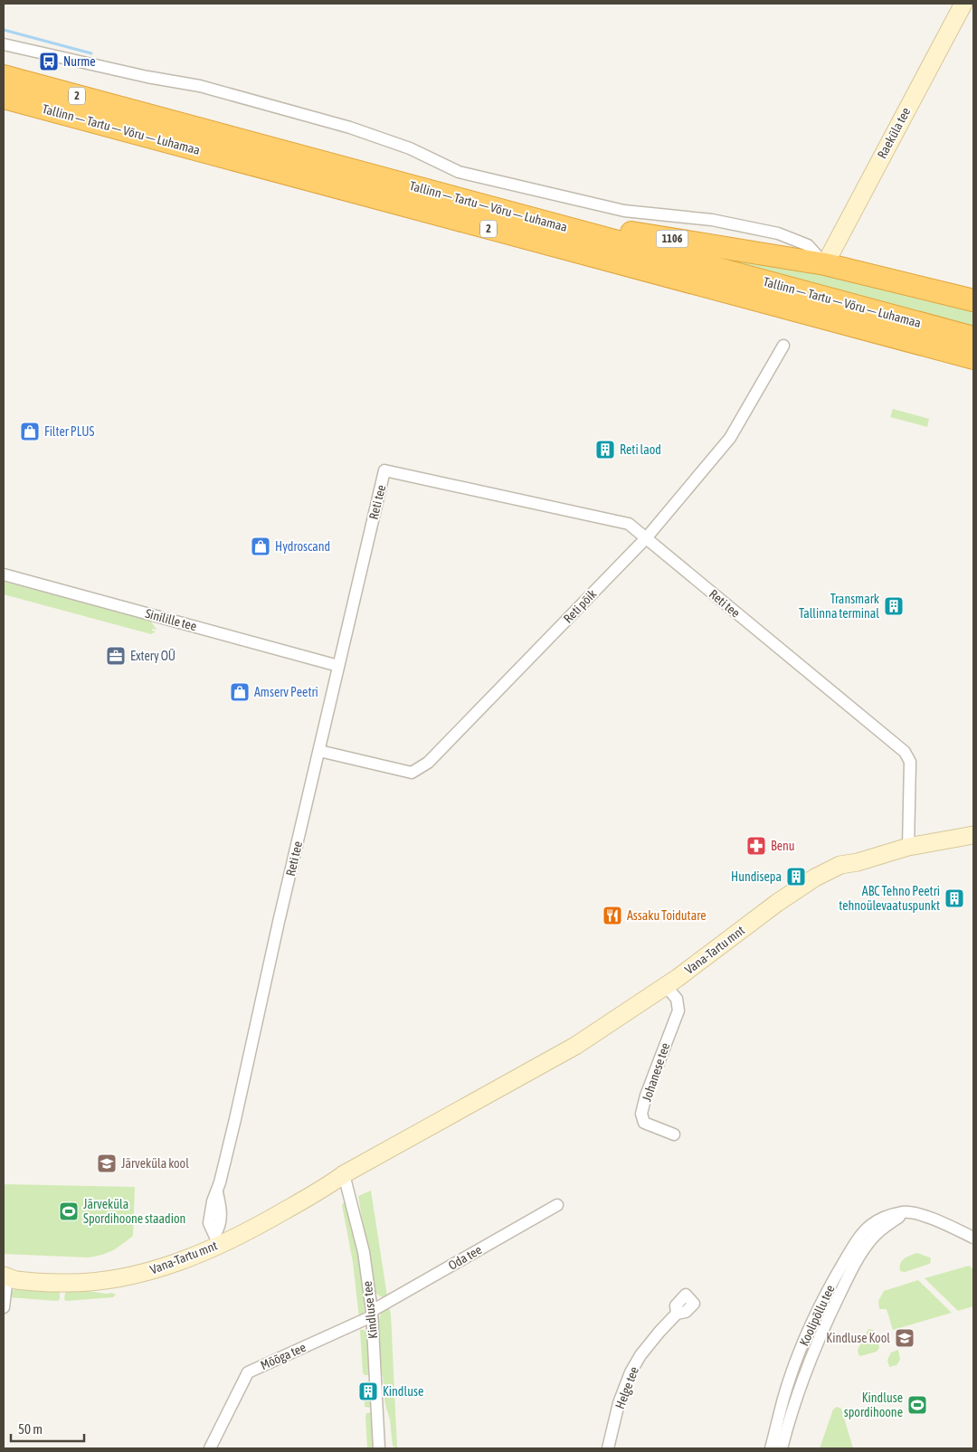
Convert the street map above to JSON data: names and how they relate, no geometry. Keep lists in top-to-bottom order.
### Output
{
  "streets": {
    "highway": ["2", "Tallinn — Tartu — Võru — Luhamaa", "1106"],
    "street": [
      "Raeküla tee",
      "Reti tee",
      "Reti põik",
      "Sinilille tee",
      "Vana-Tartu mnt",
      "Johanese tee",
      "Oda tee",
      "Kindluse tee",
      "Koolipõllu tee",
      "Mõõga tee",
      "Helge tee"
    ]
  },
  "crossings": [
    ["Tallinn — Tartu — Võru — Luhamaa", "1106"],
    ["Raeküla tee", "1106"],
    ["Reti tee", "Reti põik"],
    ["Reti tee", "Sinilille tee"],
    ["Reti tee", "Vana-Tartu mnt"],
    ["Vana-Tartu mnt", "Johanese tee"],
    ["Vana-Tartu mnt", "Kindluse tee"],
    ["Oda tee", "Kindluse tee"],
    ["Oda tee", "Mõõga tee"],
    ["Kindluse tee", "Mõõga tee"]
  ],
  "places": {
    "bus stop": ["Nurme"],
    "shop": ["Filter PLUS", "Hydroscand", "Amserv Peetri"],
    "building": [
      "Reti laod",
      "Transmark Tallinna terminal",
      "Hundisepa",
      "ABC Tehno Peetri tehnoülevaatuspunkt",
      "Kindluse"
    ],
    "office": ["Extery OÜ"],
    "pharmacy": ["Benu"],
    "restaurant": ["Assaku Toidutare"],
    "school or university": ["Järveküla kool", "Kindluse Kool"],
    "sports": ["Järveküla Spordihoone staadion", "Kindluse spordihoone"]
  },
  "scale_bar": "50 m"
}
